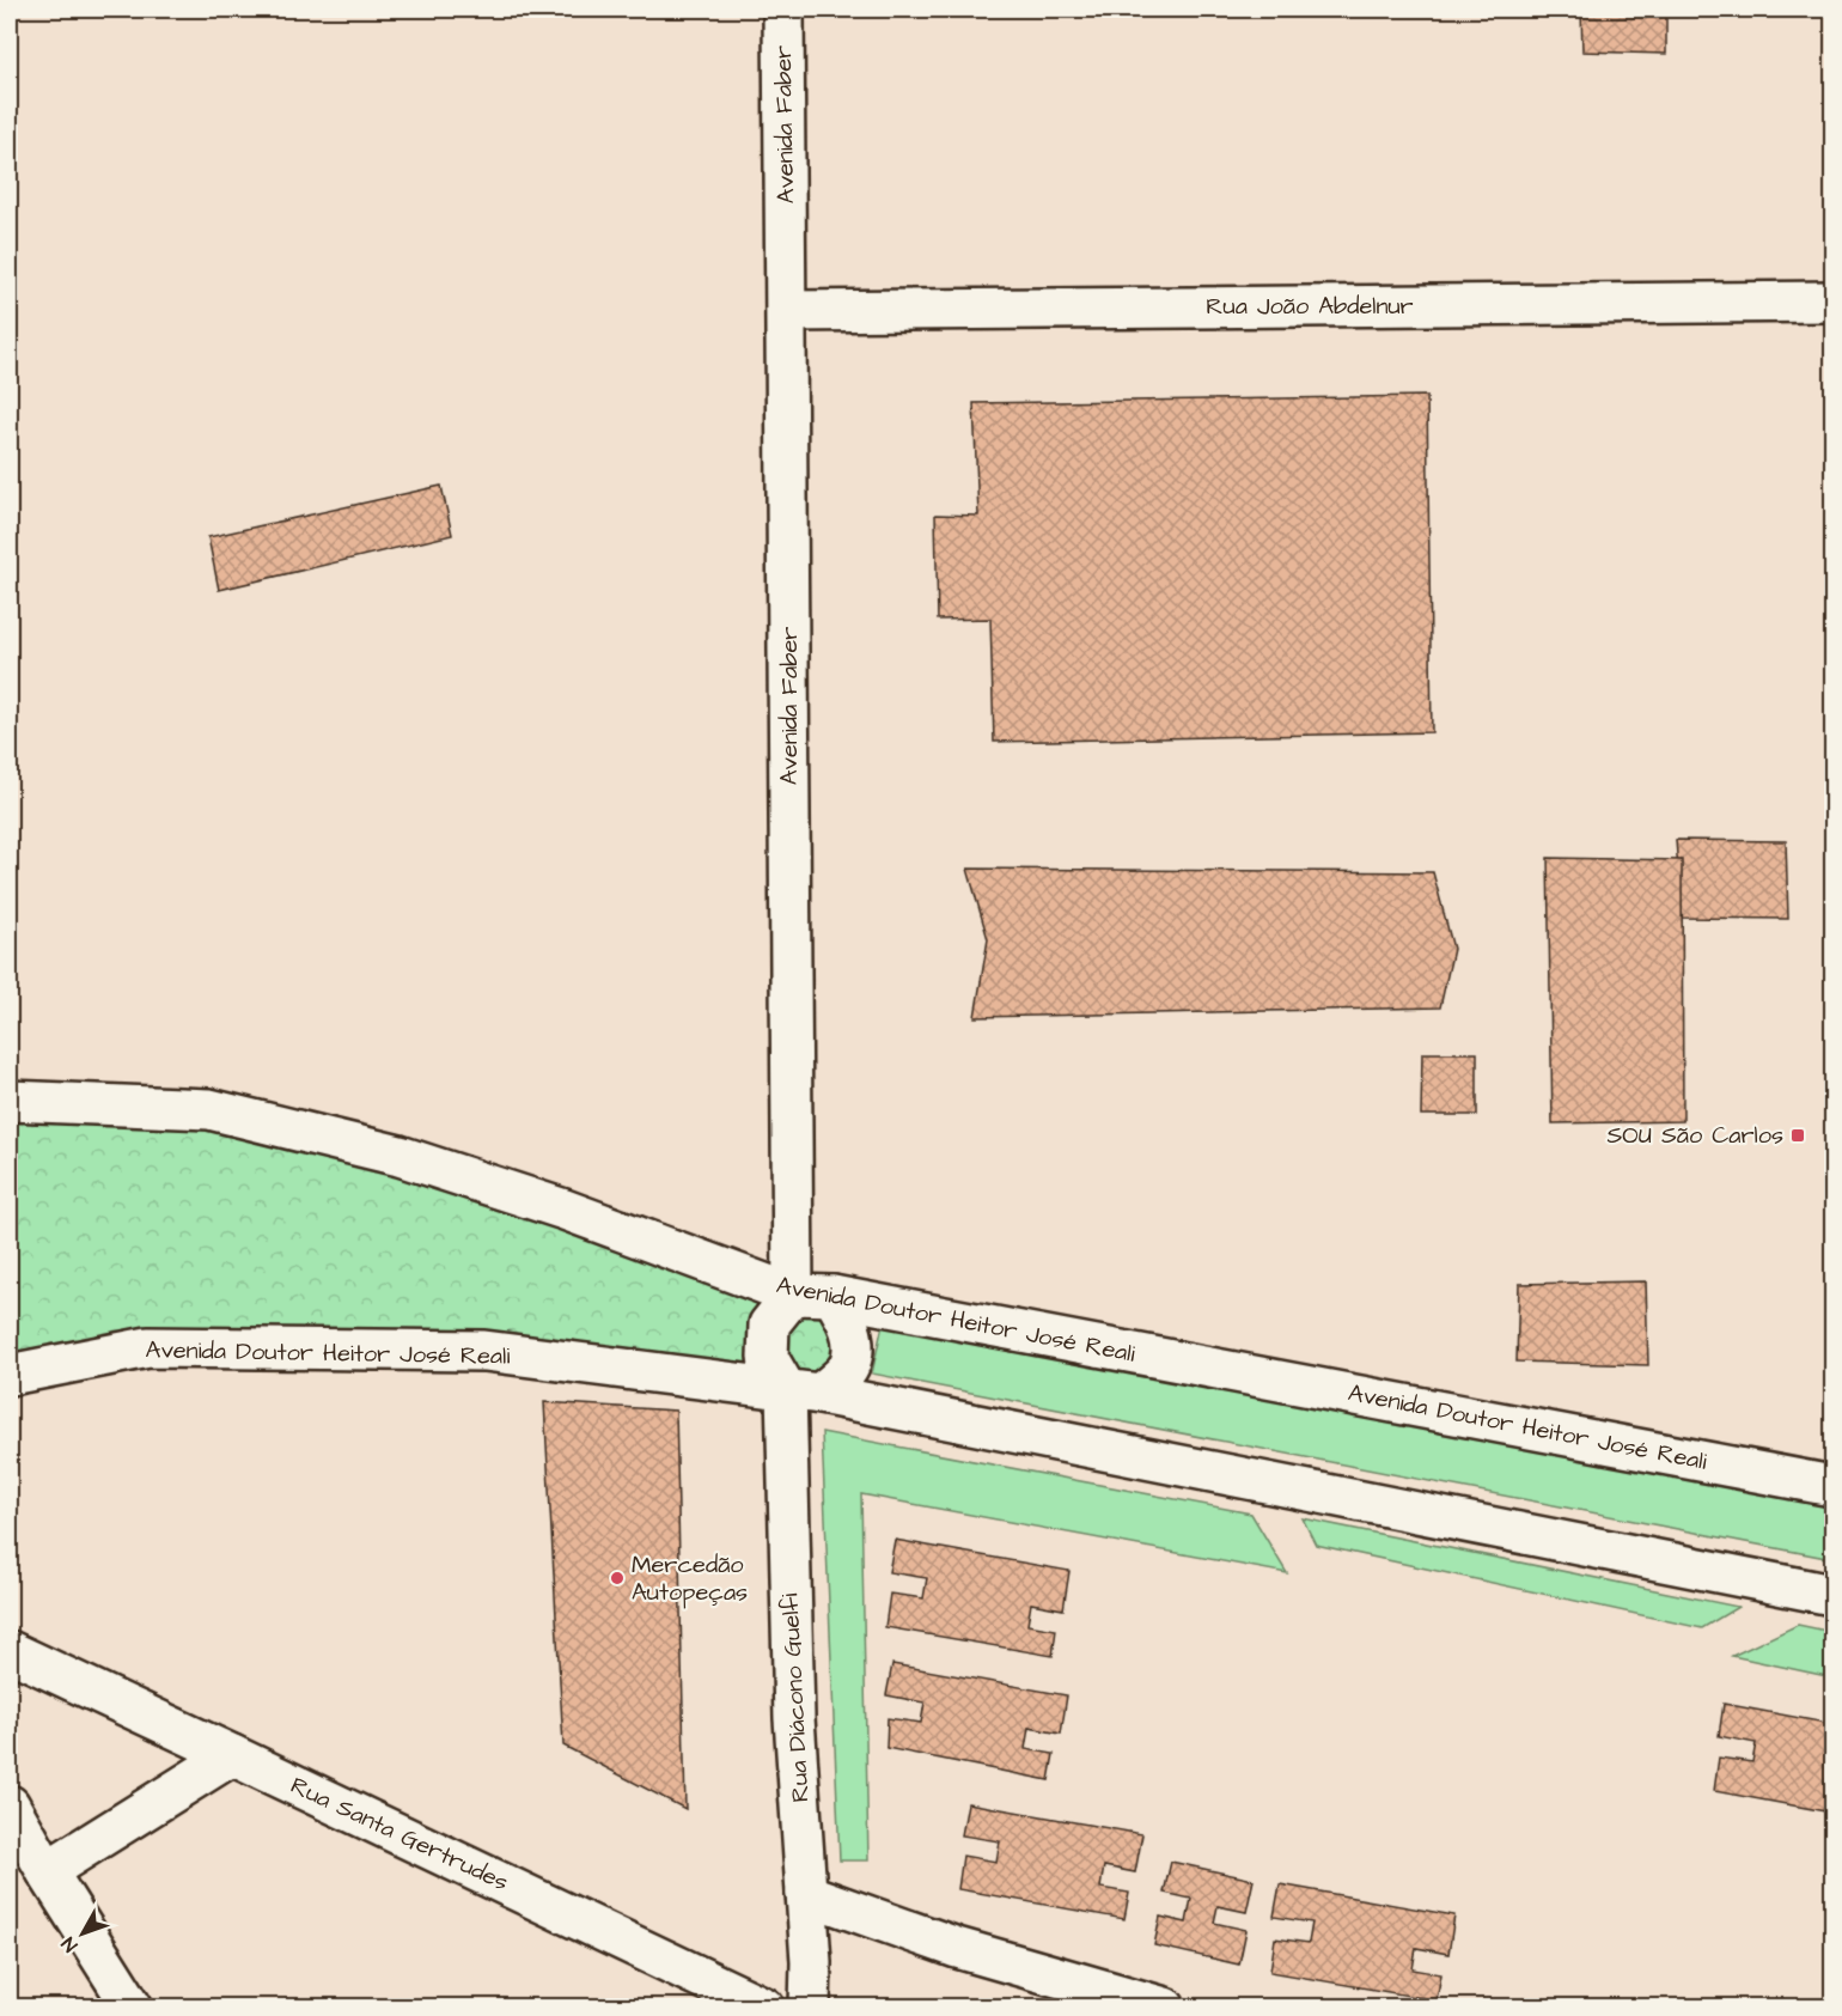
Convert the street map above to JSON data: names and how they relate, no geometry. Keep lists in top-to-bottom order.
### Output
{
  "streets": {
    "street": [
      "Avenida Faber",
      "Rua João Abdelnur",
      "Avenida Doutor Heitor José Reali",
      "Rua Diácono Guelfi",
      "Rua Santa Gertrudes"
    ]
  },
  "crossings": [
    ["Avenida Faber", "Rua João Abdelnur"],
    ["Avenida Faber", "Avenida Doutor Heitor José Reali"],
    ["Avenida Faber", "Rua Diácono Guelfi"],
    ["Avenida Doutor Heitor José Reali", "Rua Diácono Guelfi"]
  ],
  "places": {
    "transit": ["SOU São Carlos"],
    "other": ["Mercedão Autopeças"]
  },
  "north": "bottom left"
}
